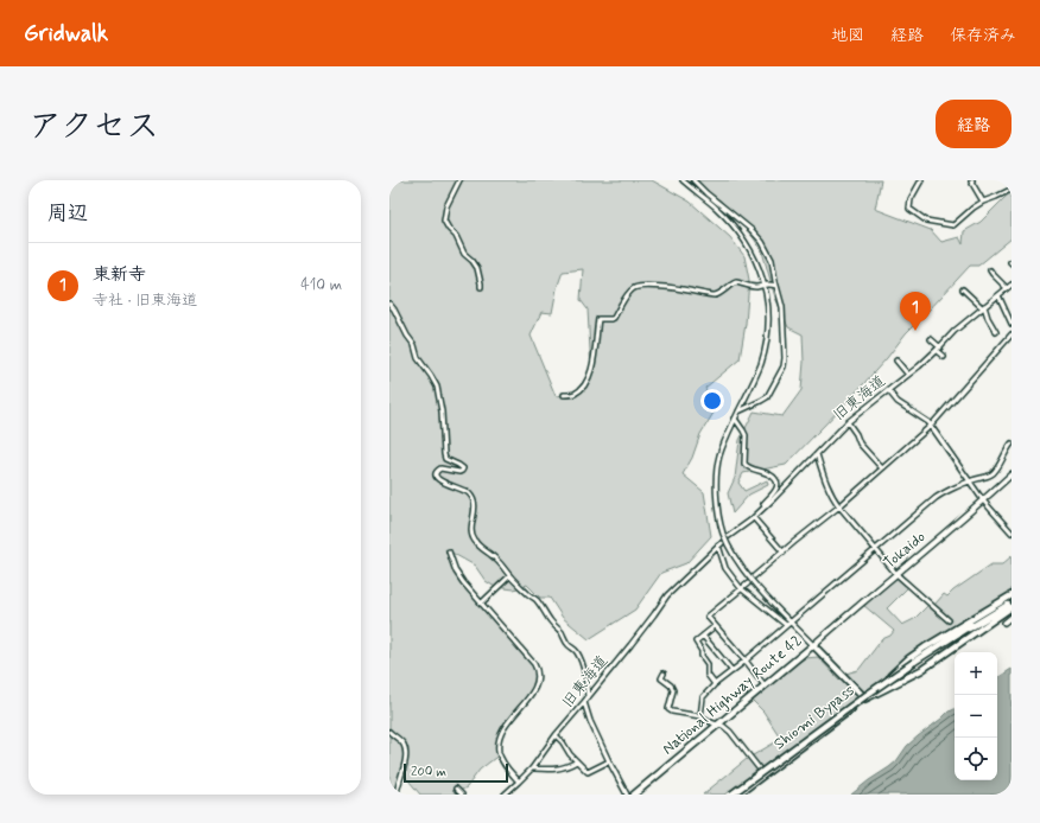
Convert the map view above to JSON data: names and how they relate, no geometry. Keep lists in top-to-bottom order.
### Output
{
  "streets": {
    "highway": ["National Highway Route 42", "Shiomi Bypass"],
    "main road": ["Tokaido"],
    "street": ["旧東海道"]
  },
  "crossings": [
    ["Tokaido", "National Highway Route 42"]
  ],
  "scale_bar": "200 m",
  "page": {
    "header": "Gridwalk",
    "nav": ["地図", "経路", "保存済み"],
    "title": "アクセス",
    "buttons": "経路",
    "heading": "周辺",
    "list": [
      {
        "mark": "1",
        "name": "東新寺",
        "note": "寺社 · 旧東海道",
        "value": "410 m"
      }
    ],
    "pins": "1",
    "map_buttons": ["+", "−"],
    "scale": "200 m"
  }
}
